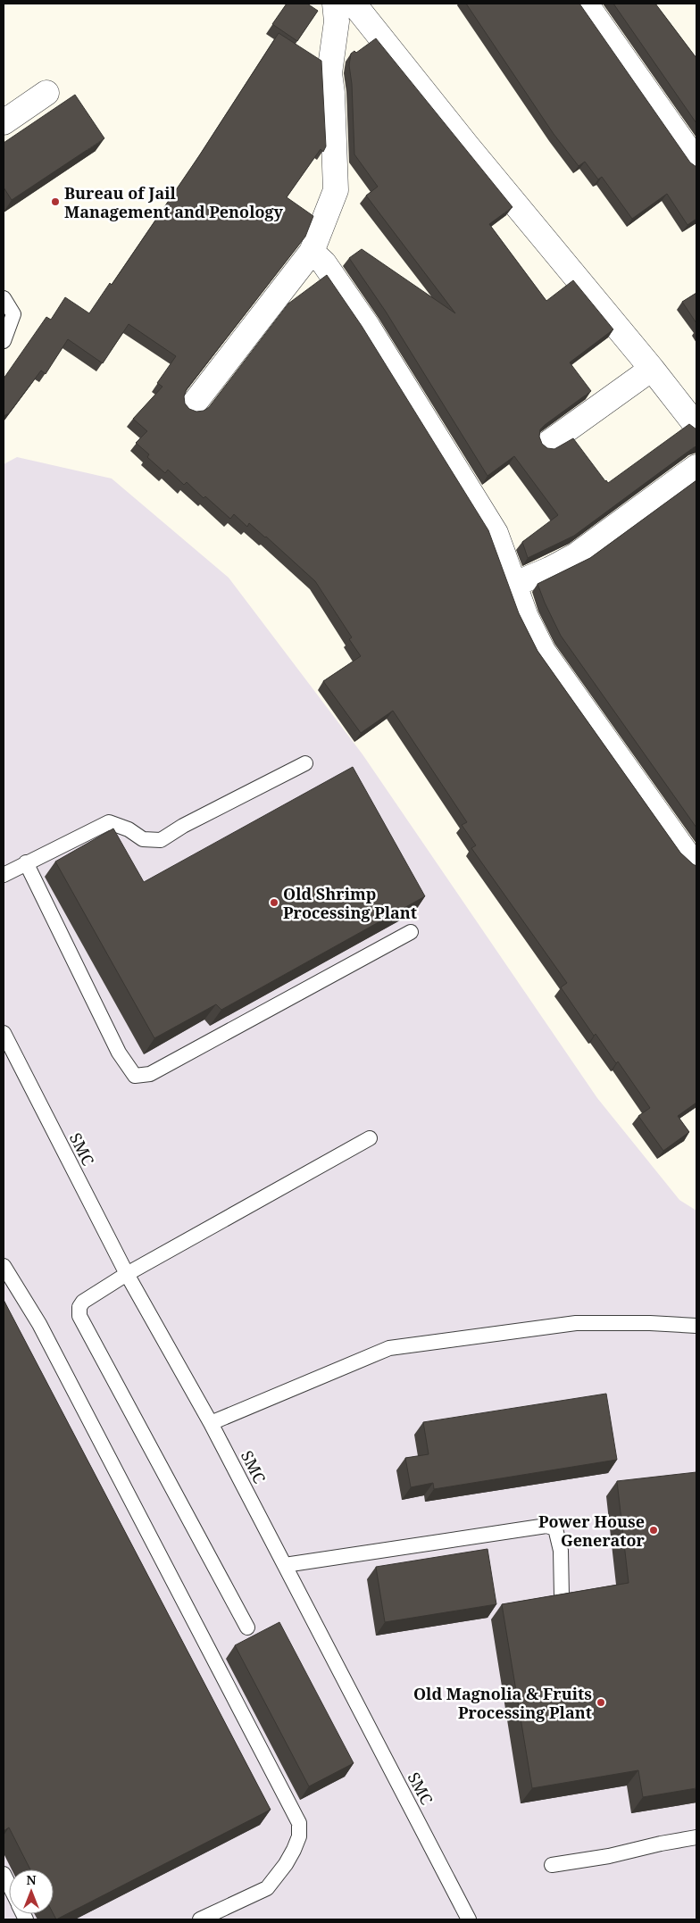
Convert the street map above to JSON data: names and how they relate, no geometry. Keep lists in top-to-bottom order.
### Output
{
  "streets": {
    "lane": ["SMC"]
  },
  "places": [
    "Bureau of Jail Management and Penology",
    "Old Shrimp Processing Plant",
    "Power House Generator",
    "Old Magnolia & Fruits Processing Plant"
  ],
  "north": "top"
}
